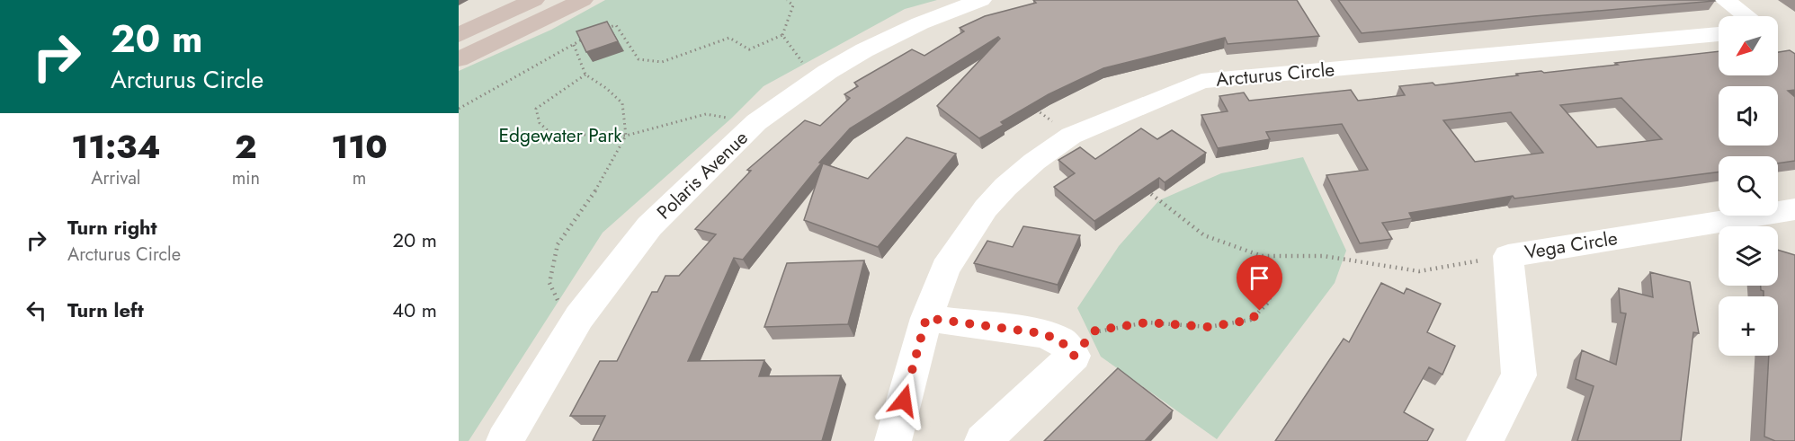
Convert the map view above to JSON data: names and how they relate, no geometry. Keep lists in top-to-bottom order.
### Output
{
  "streets": {
    "street": ["Arcturus Circle", "Polaris Avenue", "Vega Circle"]
  },
  "parks": ["Edgewater Park"],
  "north": "bottom left",
  "page": {
    "turn": ["20 m", "Arcturus Circle"],
    "map_buttons": "+",
    "eta": [
      "11:34",
      "Arrival",
      "2",
      "min",
      "110",
      "m"
    ],
    "list": [
      {
        "name": "Turn right",
        "note": "Arcturus Circle",
        "value": "20 m"
      },
      {
        "name": "Turn left",
        "value": "40 m"
      }
    ]
  }
}
